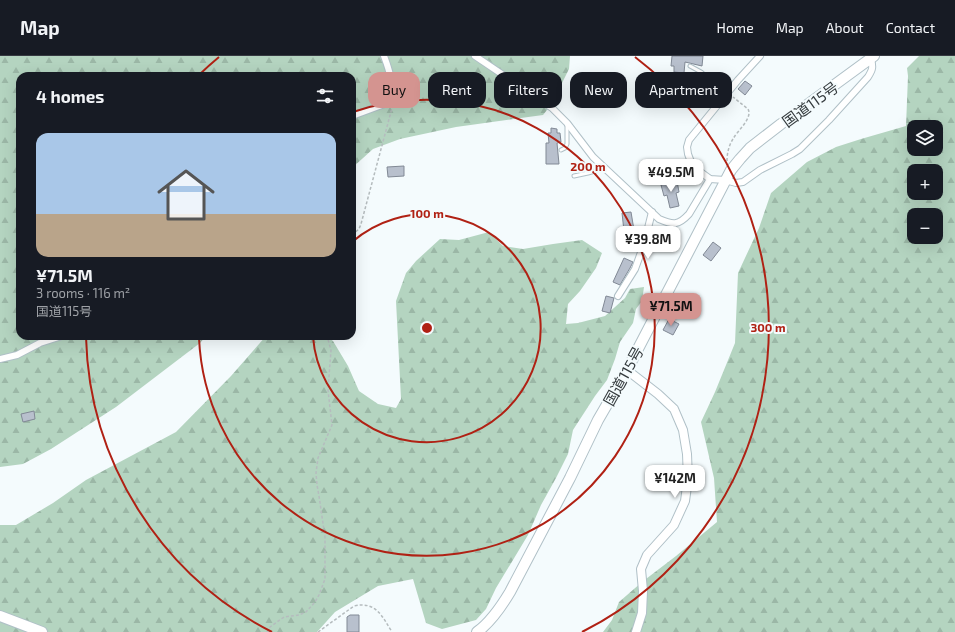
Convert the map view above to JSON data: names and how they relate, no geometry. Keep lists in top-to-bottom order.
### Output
{
  "streets": {
    "highway": ["国道115号"]
  },
  "page": {
    "header": "Map",
    "nav": [
      "Home",
      "Map",
      "About",
      "Contact"
    ],
    "chip": [
      "Buy",
      "Rent",
      "Filters",
      "New",
      "Apartment"
    ],
    "heading": "4 homes",
    "map_buttons": ["+", "−"],
    "list": [
      {
        "name": "¥71.5M",
        "note": "3 rooms · 116 m² · 国道115号"
      }
    ],
    "price": [
      "¥49.5M",
      "¥39.8M",
      "¥71.5M",
      "¥142M"
    ]
  },
  "rings": ["200 m", "100 m", "300 m"]
}
